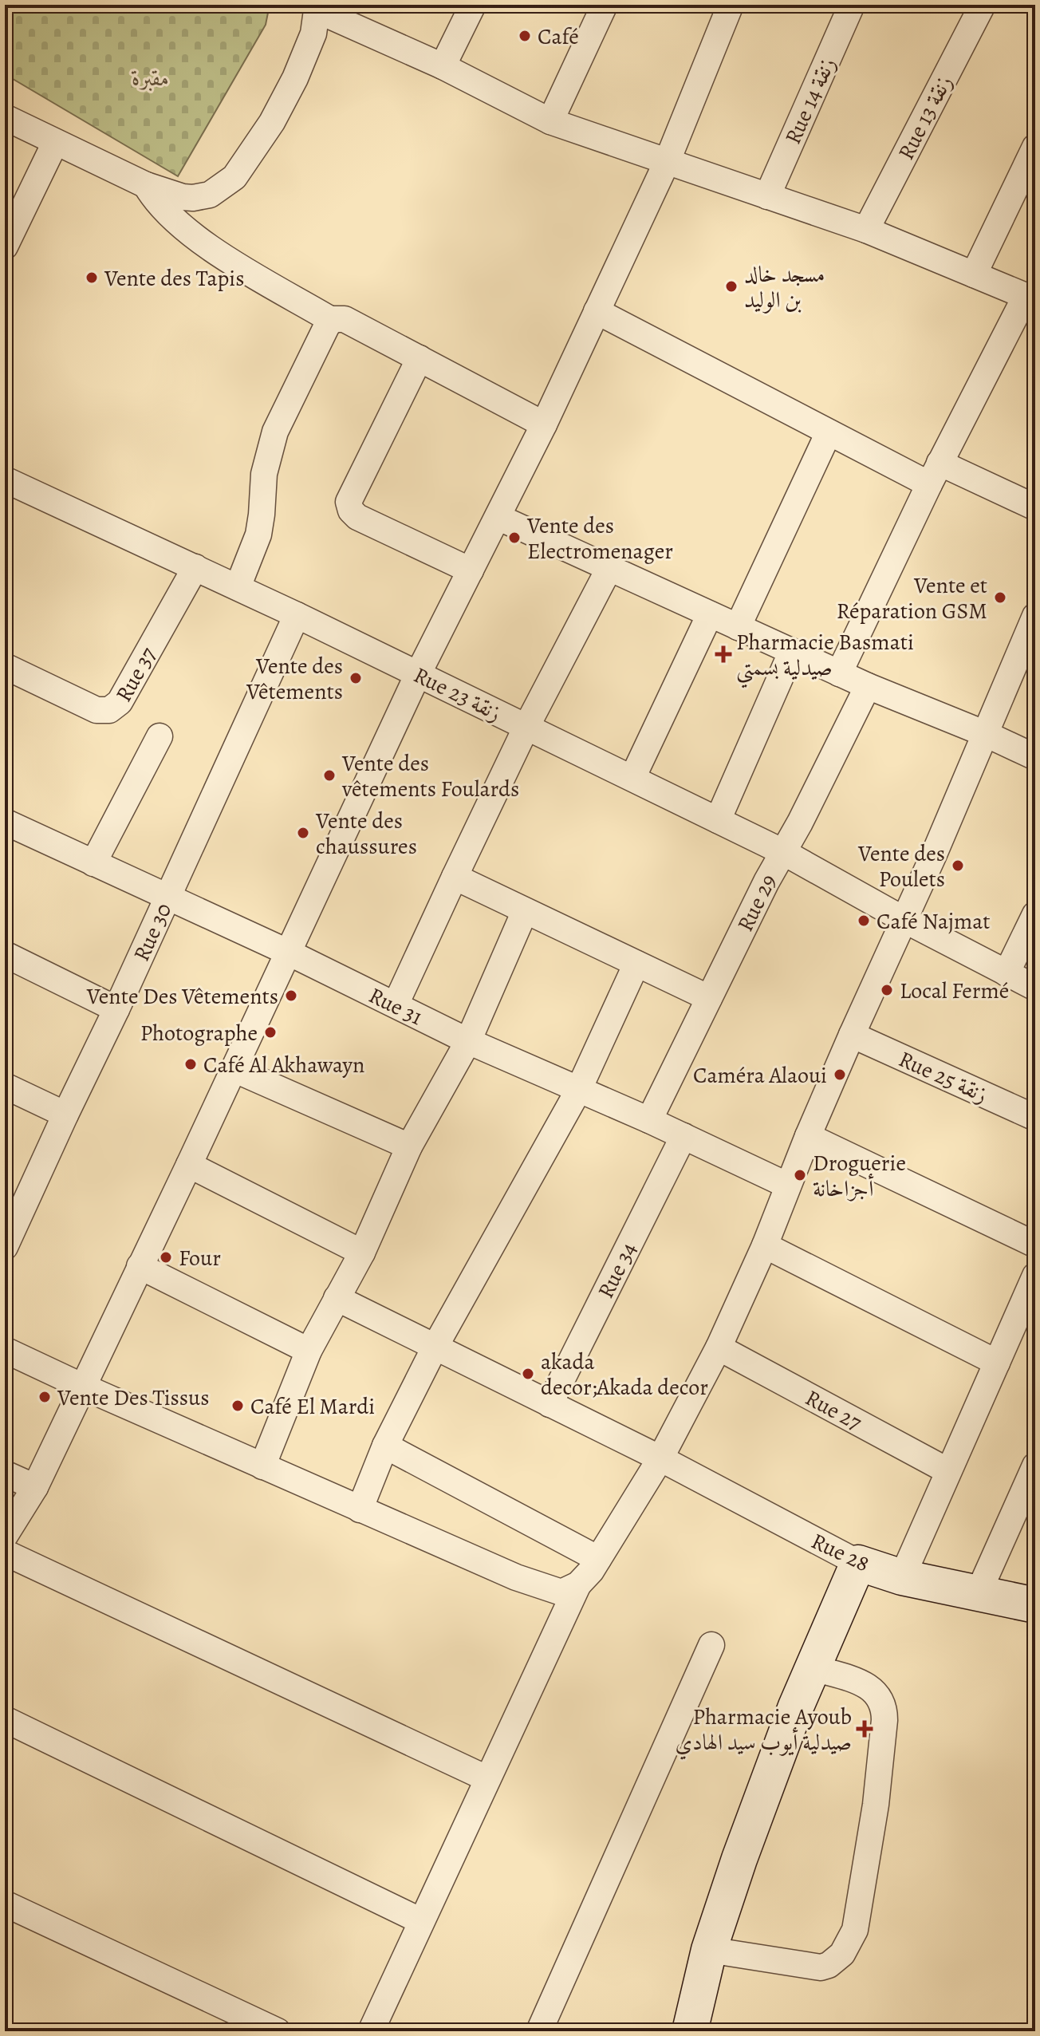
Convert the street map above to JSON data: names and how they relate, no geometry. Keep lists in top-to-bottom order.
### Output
{
  "streets": {
    "street": [
      "Rue 14 زنقة",
      "Rue 13 زنقة",
      "Rue 37",
      "Rue 23 زنقة",
      "Rue 29",
      "Rue 30",
      "Rue 31",
      "Rue 25 زنقة",
      "Rue 34",
      "Rue 27",
      "Rue 28"
    ]
  },
  "crossings": [
    ["Rue 37", "Rue 23 زنقة"],
    ["Rue 23 زنقة", "Rue 29"],
    ["Rue 23 زنقة", "Rue 30"],
    ["Rue 29", "Rue 31"],
    ["Rue 30", "Rue 31"],
    ["Rue 31", "Rue 34"],
    ["Rue 34", "Rue 28"]
  ],
  "parks": ["مقبرة"],
  "places": {
    "other": [
      "Café",
      "Vente des Tapis",
      "مسجد خالد بن الوليد",
      "Vente des Electromenager",
      "Vente et Réparation GSM",
      "Vente des Vêtements",
      "Vente des vêtements Foulards",
      "Vente des chaussures",
      "Vente des Poulets",
      "Café Najmat",
      "Local Fermé",
      "Vente Des Vêtements",
      "Photographe",
      "Café Al Akhawayn",
      "Caméra Alaoui",
      "Droguerie أجزاخانة",
      "Four",
      "akada decor;Akada decor",
      "Vente Des Tissus",
      "Café El Mardi"
    ],
    "health": ["Pharmacie Basmati صيدلية بسمتي", "Pharmacie Ayoub صيدلية أيوب سيد الهادي"]
  }
}
